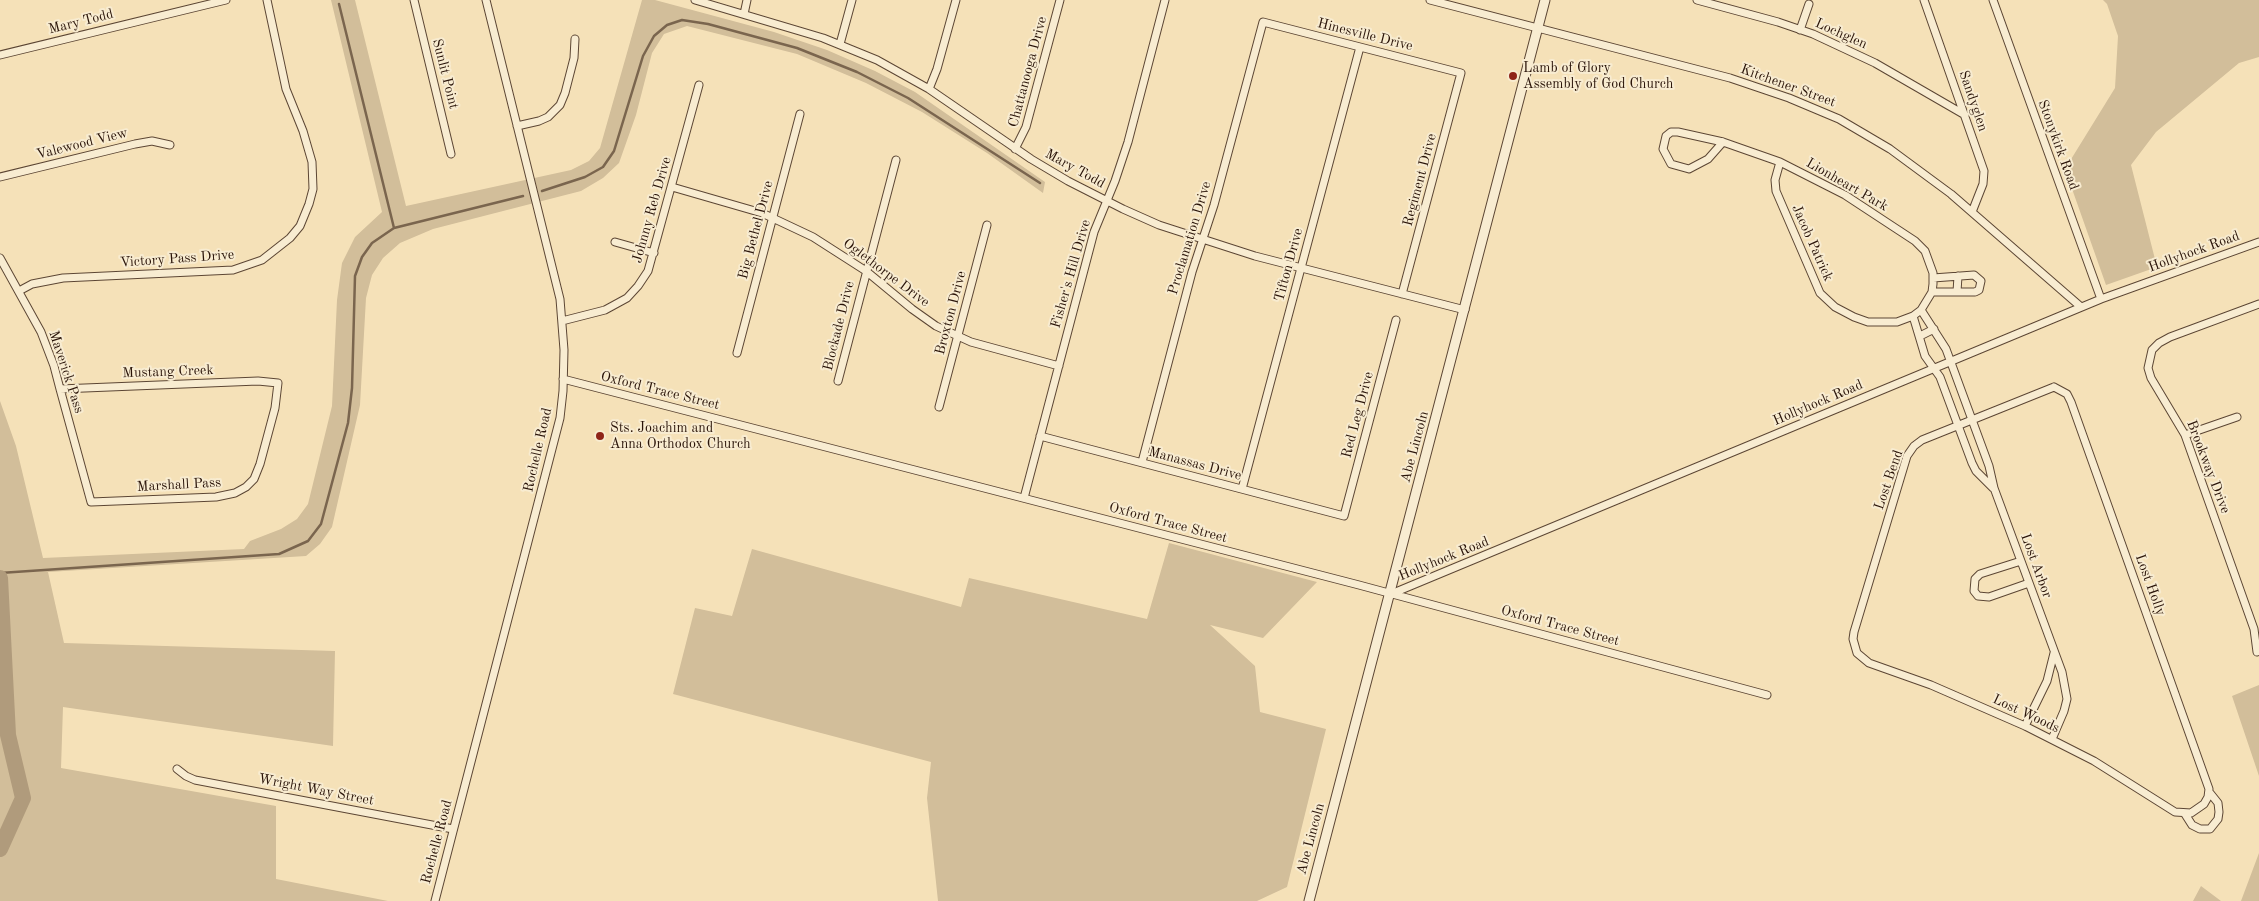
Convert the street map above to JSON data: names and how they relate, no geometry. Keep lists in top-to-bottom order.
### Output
{
  "streets": {
    "street": [
      "Mary Todd",
      "Lochglen",
      "Hinesville Drive",
      "Chattanooga Drive",
      "Sunlit Point",
      "Kitchener Street",
      "Sandyglen",
      "Valewood View",
      "Stonykirk Road",
      "Regiment Drive",
      "Lionheart Park",
      "Johnny Reb Drive",
      "Big Bethel Drive",
      "Proclamation Drive",
      "Jacob Patrick",
      "Hollyhock Road",
      "Victory Pass Drive",
      "Tifton Drive",
      "Oglethorpe Drive",
      "Fisher's Hill Drive",
      "Broxton Drive",
      "Blockade Drive",
      "Maverick Pass",
      "Mustang Creek",
      "Oxford Trace Street",
      "Red Leg Drive",
      "Abe Lincoln",
      "Rochelle Road",
      "Manassas Drive",
      "Brookway Drive",
      "Lost Bend",
      "Marshall Pass",
      "Lost Arbor",
      "Lost Holly",
      "Lost Woods",
      "Wright Way Street"
    ]
  },
  "crossings": [
    ["Mary Todd", "Chattanooga Drive"],
    ["Mary Todd", "Regiment Drive"],
    ["Mary Todd", "Proclamation Drive"],
    ["Mary Todd", "Tifton Drive"],
    ["Mary Todd", "Fisher's Hill Drive"],
    ["Mary Todd", "Abe Lincoln"],
    ["Lochglen", "Sandyglen"],
    ["Hinesville Drive", "Regiment Drive"],
    ["Hinesville Drive", "Proclamation Drive"],
    ["Hinesville Drive", "Tifton Drive"],
    ["Kitchener Street", "Sandyglen"],
    ["Kitchener Street", "Hollyhock Road"],
    ["Kitchener Street", "Abe Lincoln"],
    ["Stonykirk Road", "Hollyhock Road"],
    ["Lionheart Park", "Jacob Patrick"],
    ["Johnny Reb Drive", "Oglethorpe Drive"],
    ["Johnny Reb Drive", "Rochelle Road"],
    ["Big Bethel Drive", "Oglethorpe Drive"],
    ["Proclamation Drive", "Manassas Drive"],
    ["Hollyhock Road", "Oxford Trace Street"],
    ["Hollyhock Road", "Abe Lincoln"],
    ["Hollyhock Road", "Lost Arbor"],
    ["Victory Pass Drive", "Maverick Pass"],
    ["Tifton Drive", "Manassas Drive"],
    ["Oglethorpe Drive", "Fisher's Hill Drive"],
    ["Oglethorpe Drive", "Broxton Drive"],
    ["Oglethorpe Drive", "Blockade Drive"],
    ["Fisher's Hill Drive", "Oxford Trace Street"],
    ["Fisher's Hill Drive", "Manassas Drive"],
    ["Maverick Pass", "Mustang Creek"],
    ["Maverick Pass", "Marshall Pass"],
    ["Mustang Creek", "Marshall Pass"],
    ["Oxford Trace Street", "Abe Lincoln"],
    ["Oxford Trace Street", "Rochelle Road"],
    ["Red Leg Drive", "Manassas Drive"],
    ["Rochelle Road", "Wright Way Street"],
    ["Lost Bend", "Lost Arbor"],
    ["Lost Bend", "Lost Holly"],
    ["Lost Bend", "Lost Woods"],
    ["Lost Arbor", "Lost Woods"],
    ["Lost Holly", "Lost Woods"]
  ],
  "places": ["Lamb of Glory Assembly of God Church", "Sts. Joachim and Anna Orthodox Church"]
}
